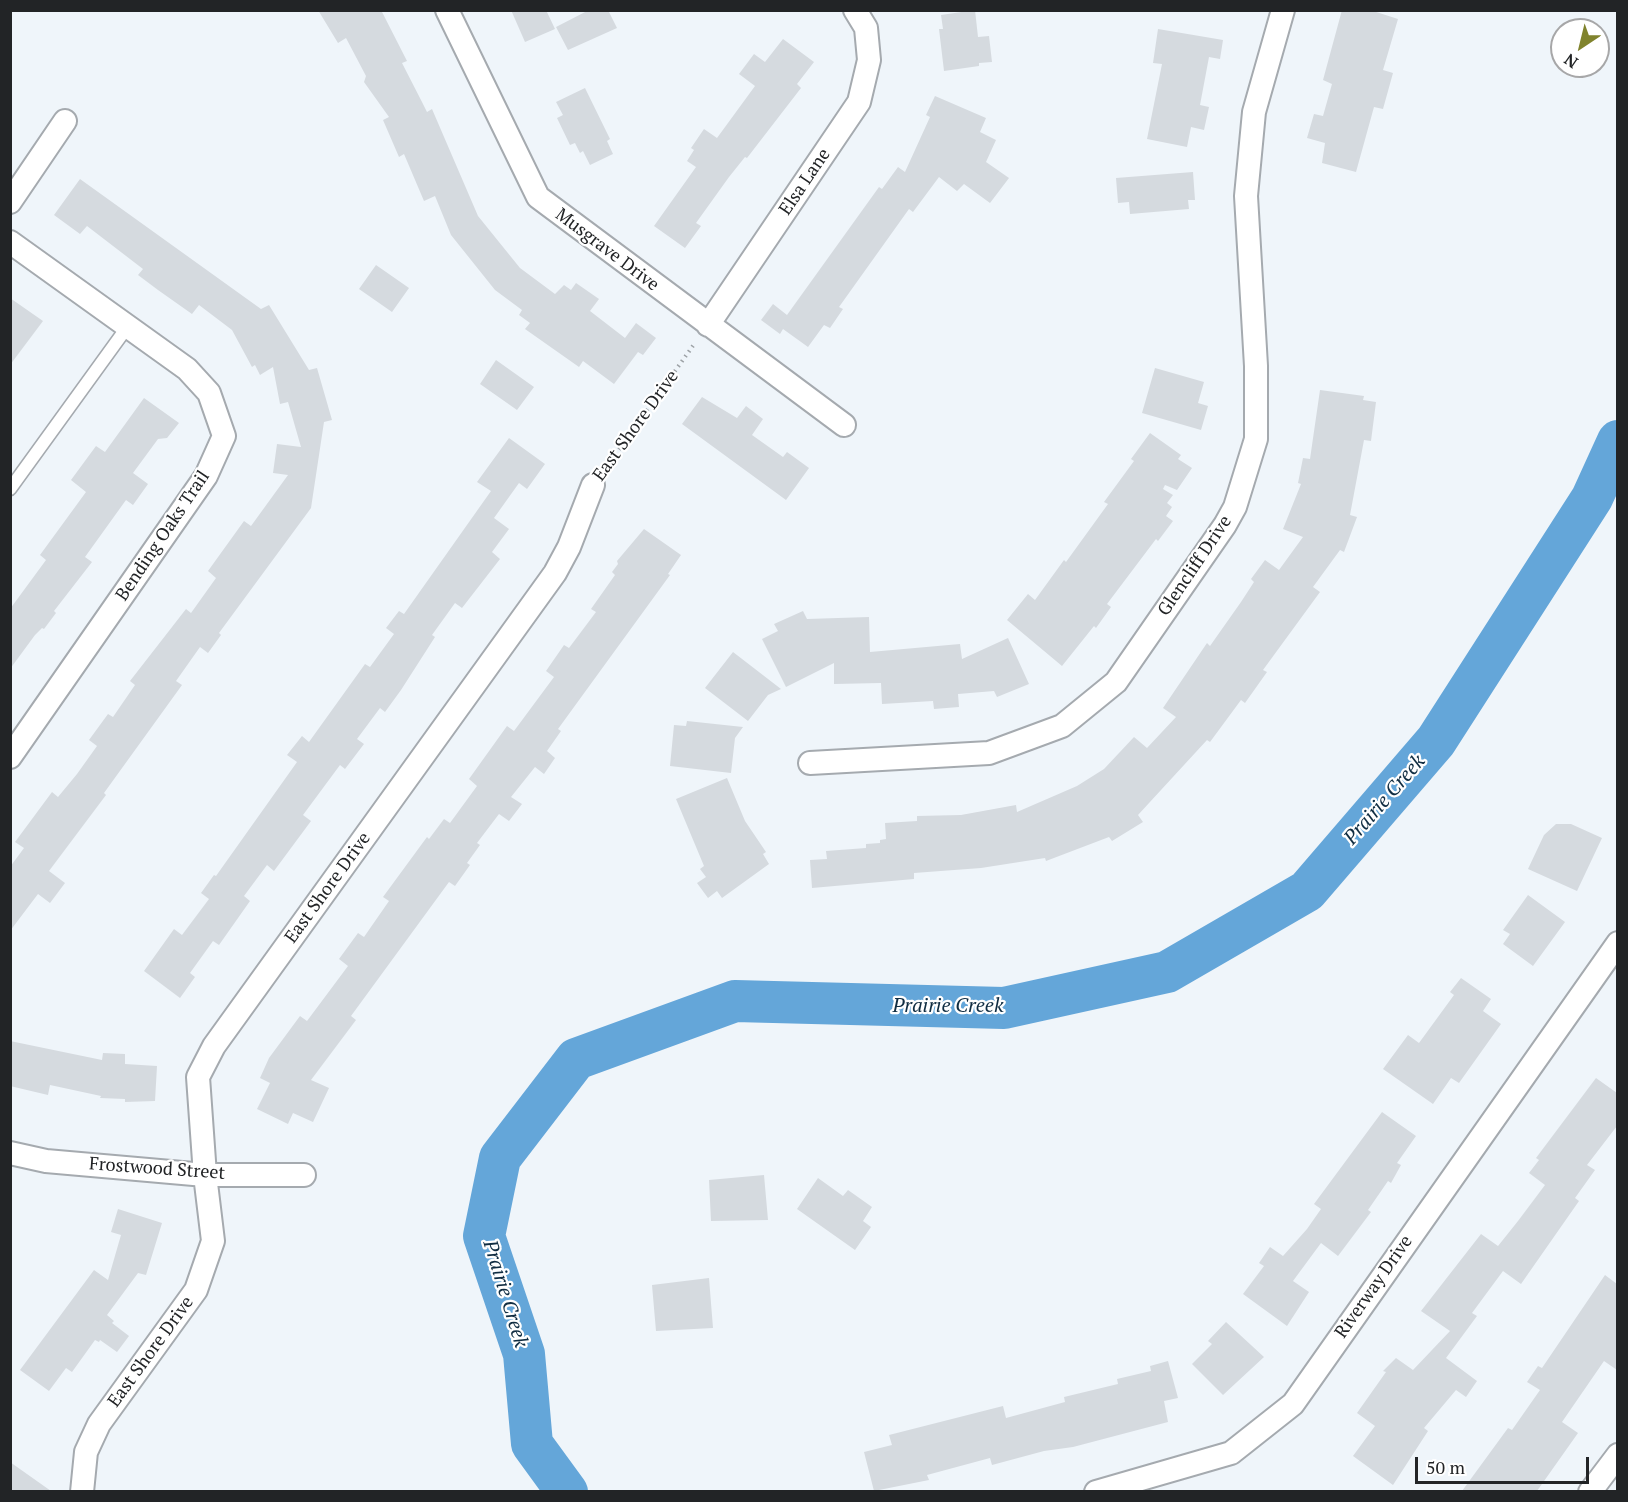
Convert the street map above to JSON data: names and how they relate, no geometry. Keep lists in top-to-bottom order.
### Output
{
  "streets": {
    "street": [
      "Elsa Lane",
      "Musgrave Drive",
      "East Shore Drive",
      "Bending Oaks Trail",
      "Glencliff Drive",
      "Frostwood Street",
      "Riverway Drive"
    ]
  },
  "crossings": [
    ["Elsa Lane", "Musgrave Drive"],
    ["Elsa Lane", "East Shore Drive"],
    ["Musgrave Drive", "East Shore Drive"],
    ["East Shore Drive", "Frostwood Street"]
  ],
  "water": ["Prairie Creek"],
  "scale_bar": "50 m",
  "north": "bottom left"
}
